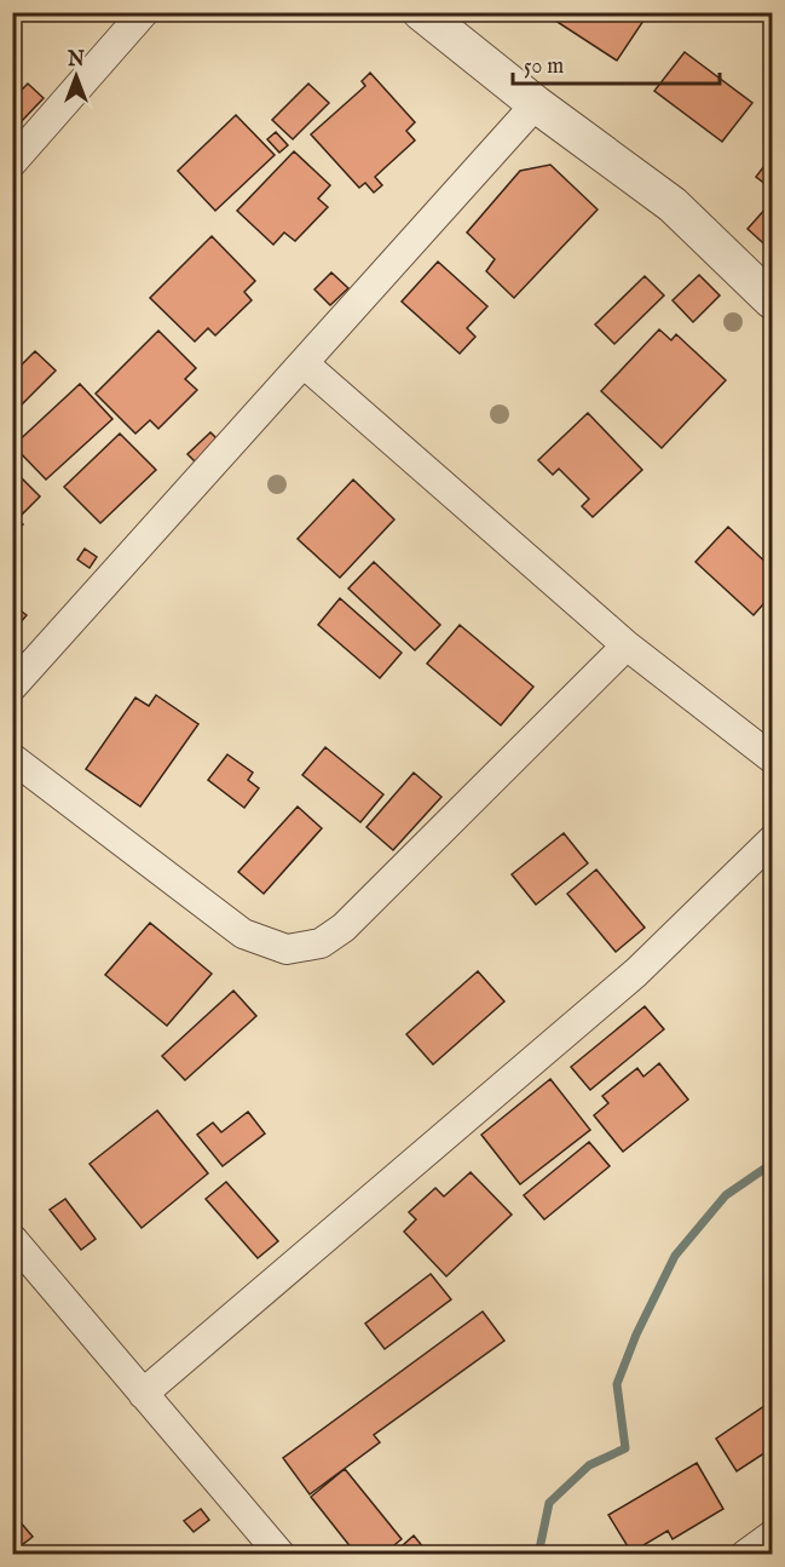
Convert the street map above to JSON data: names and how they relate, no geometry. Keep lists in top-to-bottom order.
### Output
{
  "scale_bar": "50 m",
  "north": "top"
}
